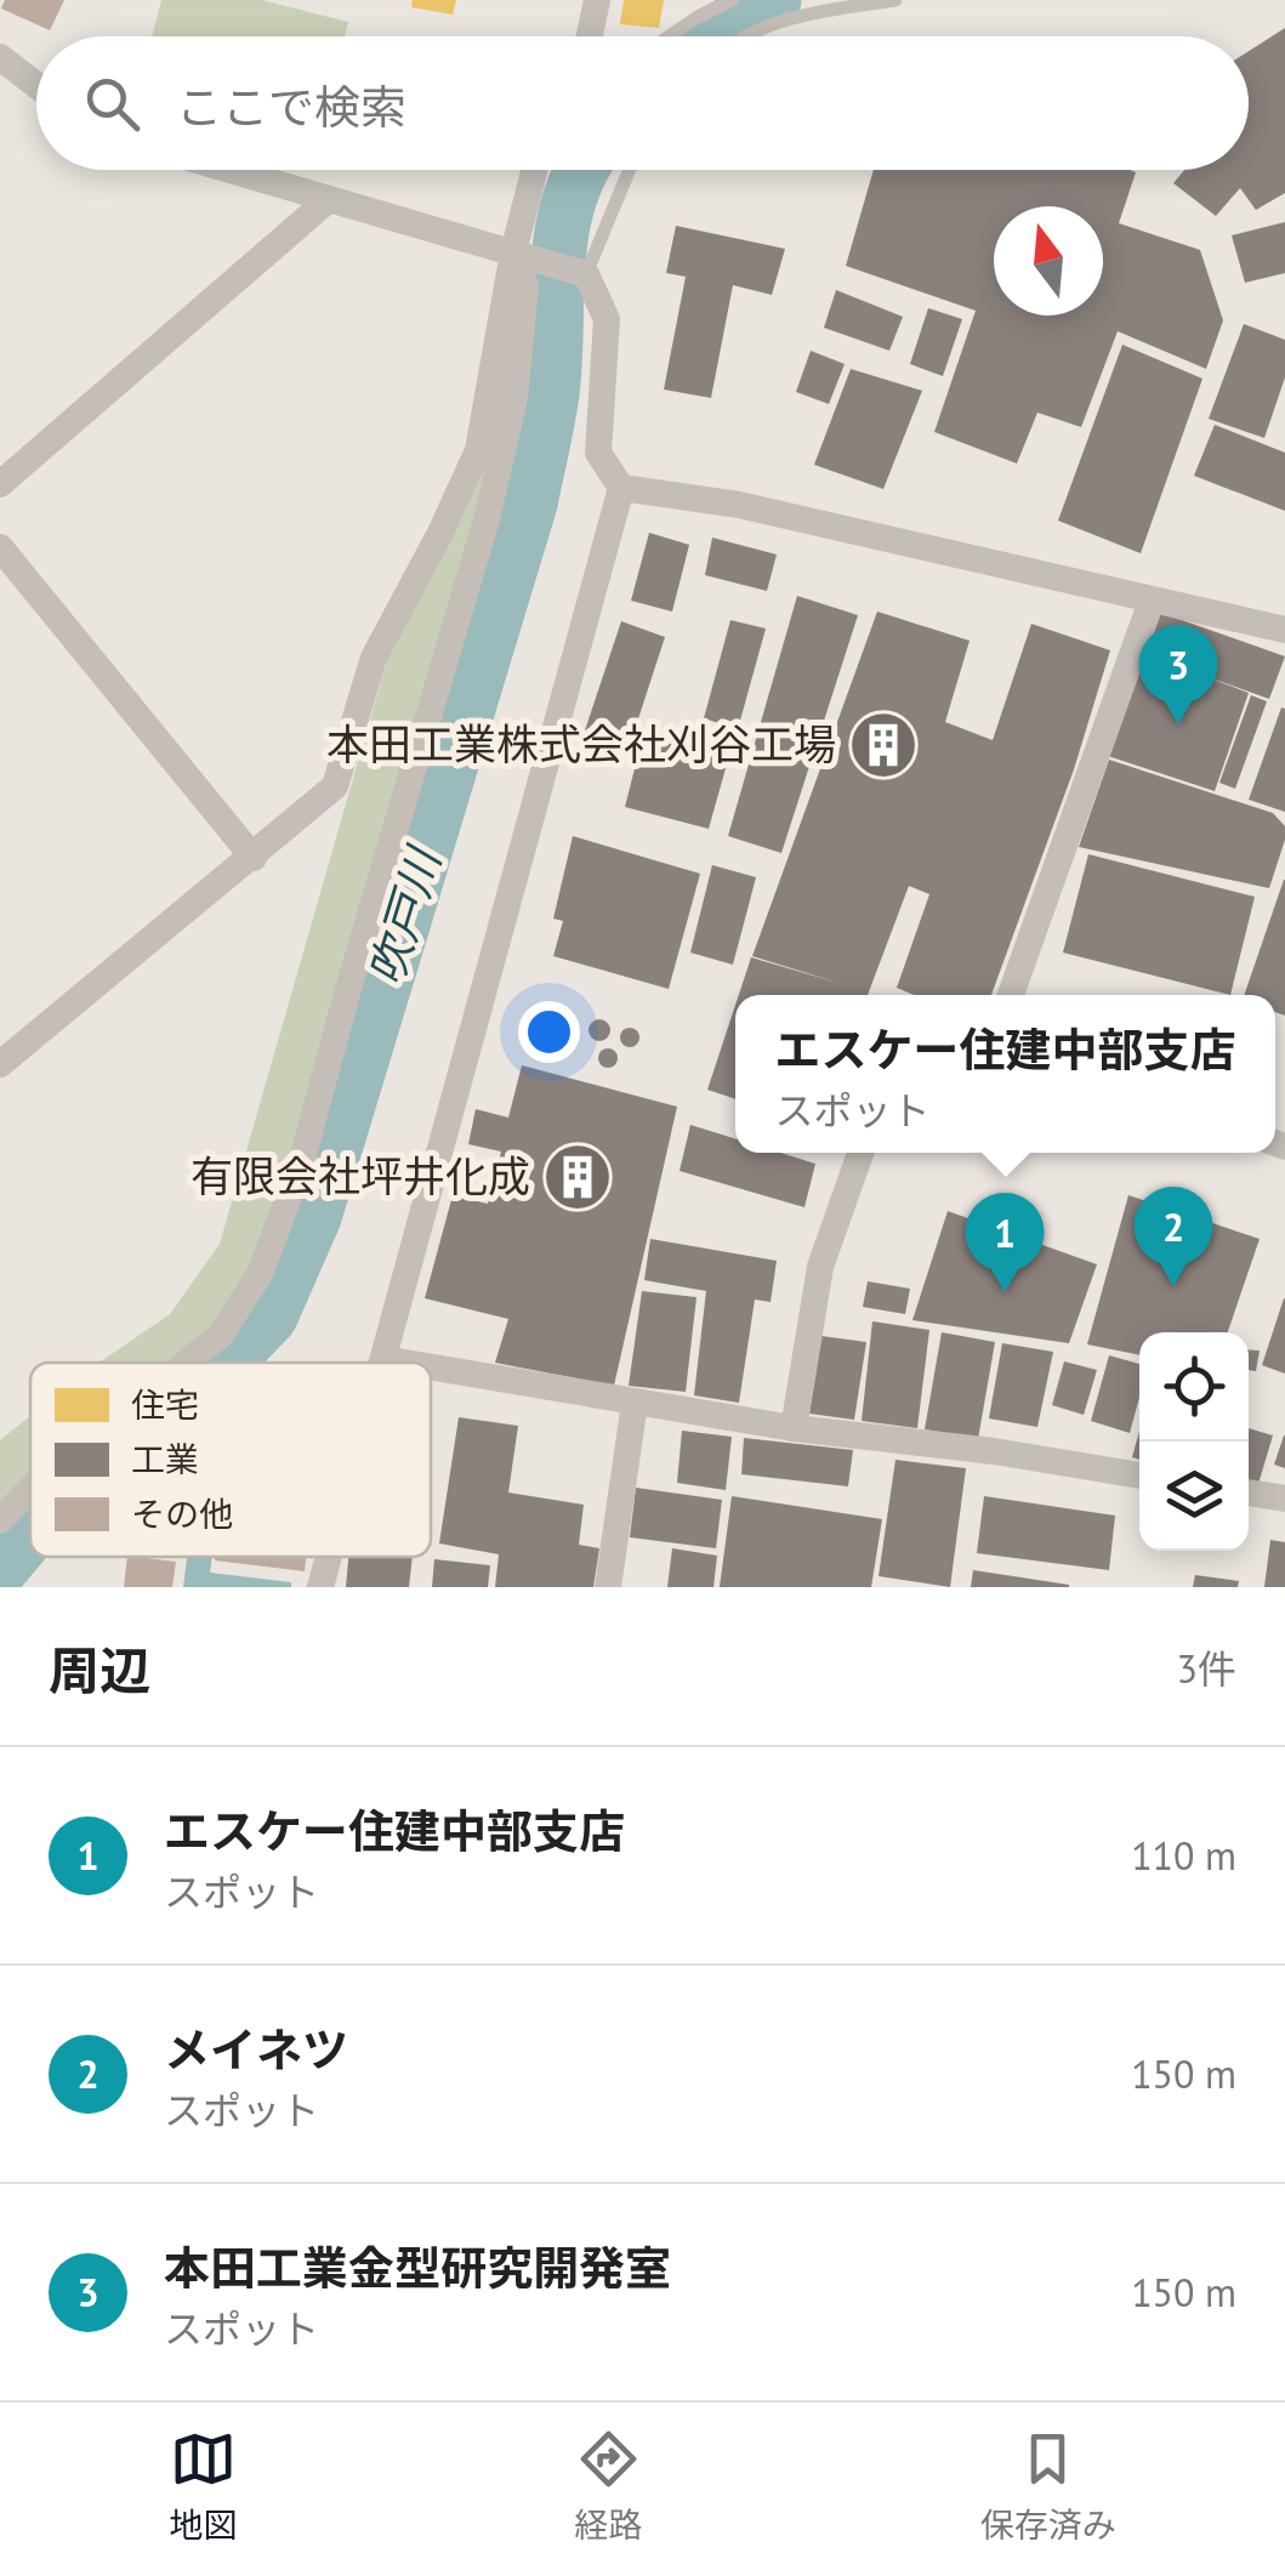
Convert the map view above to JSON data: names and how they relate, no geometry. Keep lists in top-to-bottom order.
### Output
{
  "water": ["吹戸川"],
  "places": {
    "building": ["本田工業株式会社刈谷工場", "有限会社坪井化成"]
  },
  "legend": ["住宅", "工業", "その他"],
  "north": "top",
  "page": {
    "search": "ここで検索",
    "pins": ["3", "2", "1"],
    "popup": ["エスケー住建中部支店", "スポット"],
    "heading": ["周辺", "3件"],
    "list": [
      {
        "mark": "1",
        "name": "エスケー住建中部支店",
        "note": "スポット",
        "value": "110 m"
      },
      {
        "mark": "2",
        "name": "メイネツ",
        "note": "スポット",
        "value": "150 m"
      },
      {
        "mark": "3",
        "name": "本田工業金型研究開発室",
        "note": "スポット",
        "value": "150 m"
      }
    ],
    "nav": ["地図", "経路", "保存済み"]
  }
}
